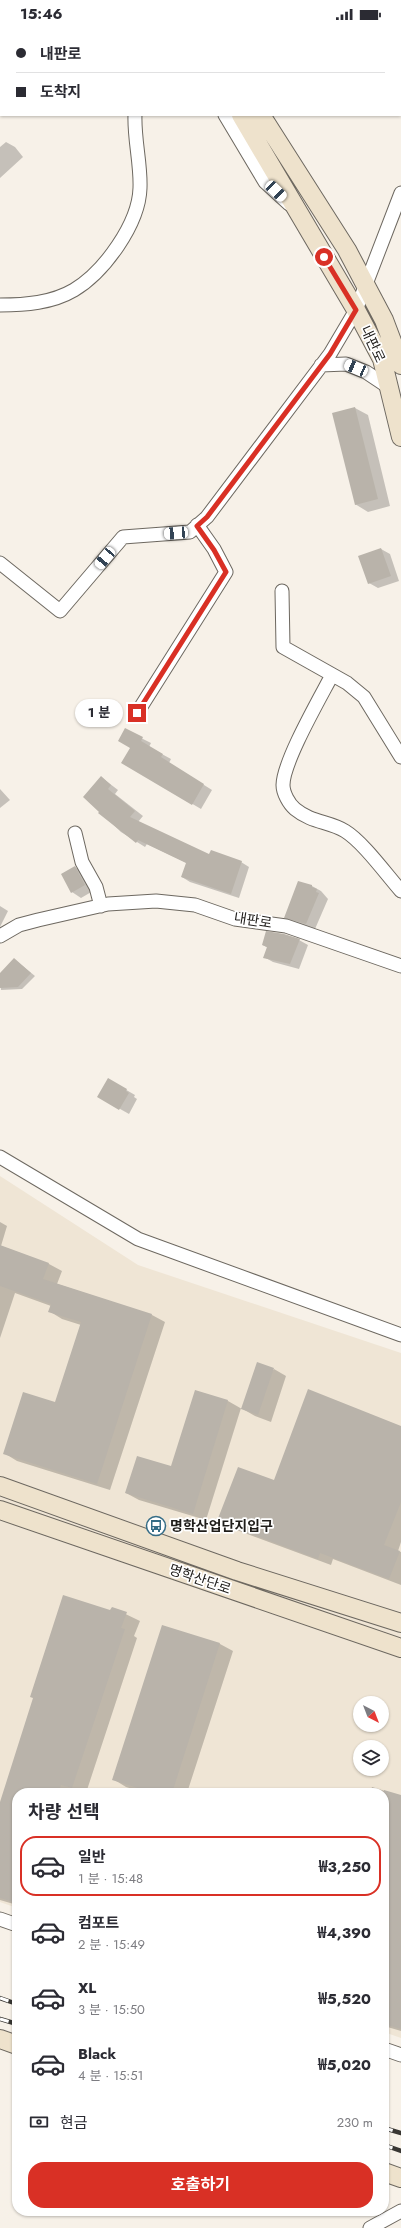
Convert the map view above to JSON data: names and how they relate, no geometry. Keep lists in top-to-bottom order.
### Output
{
  "streets": {
    "street": ["내판로", "명학산단로"]
  },
  "places": {
    "bus stop": ["명학산업단지입구"]
  },
  "north": "bottom right",
  "page": {
    "status": "15:46",
    "banner": ["내판로", "도착지"],
    "bubble": "1 분",
    "heading": "차량 선택",
    "list": [
      {
        "name": "일반",
        "note": "1 분 · 15:48",
        "value": "₩3,250"
      },
      {
        "name": "컴포트",
        "note": "2 분 · 15:49",
        "value": "₩4,390"
      },
      {
        "name": "XL",
        "note": "3 분 · 15:50",
        "value": "₩5,520"
      },
      {
        "name": "Black",
        "note": "4 분 · 15:51",
        "value": "₩5,020"
      }
    ],
    "pay": ["현금", "230 m"],
    "buttons": "호출하기"
  }
}
